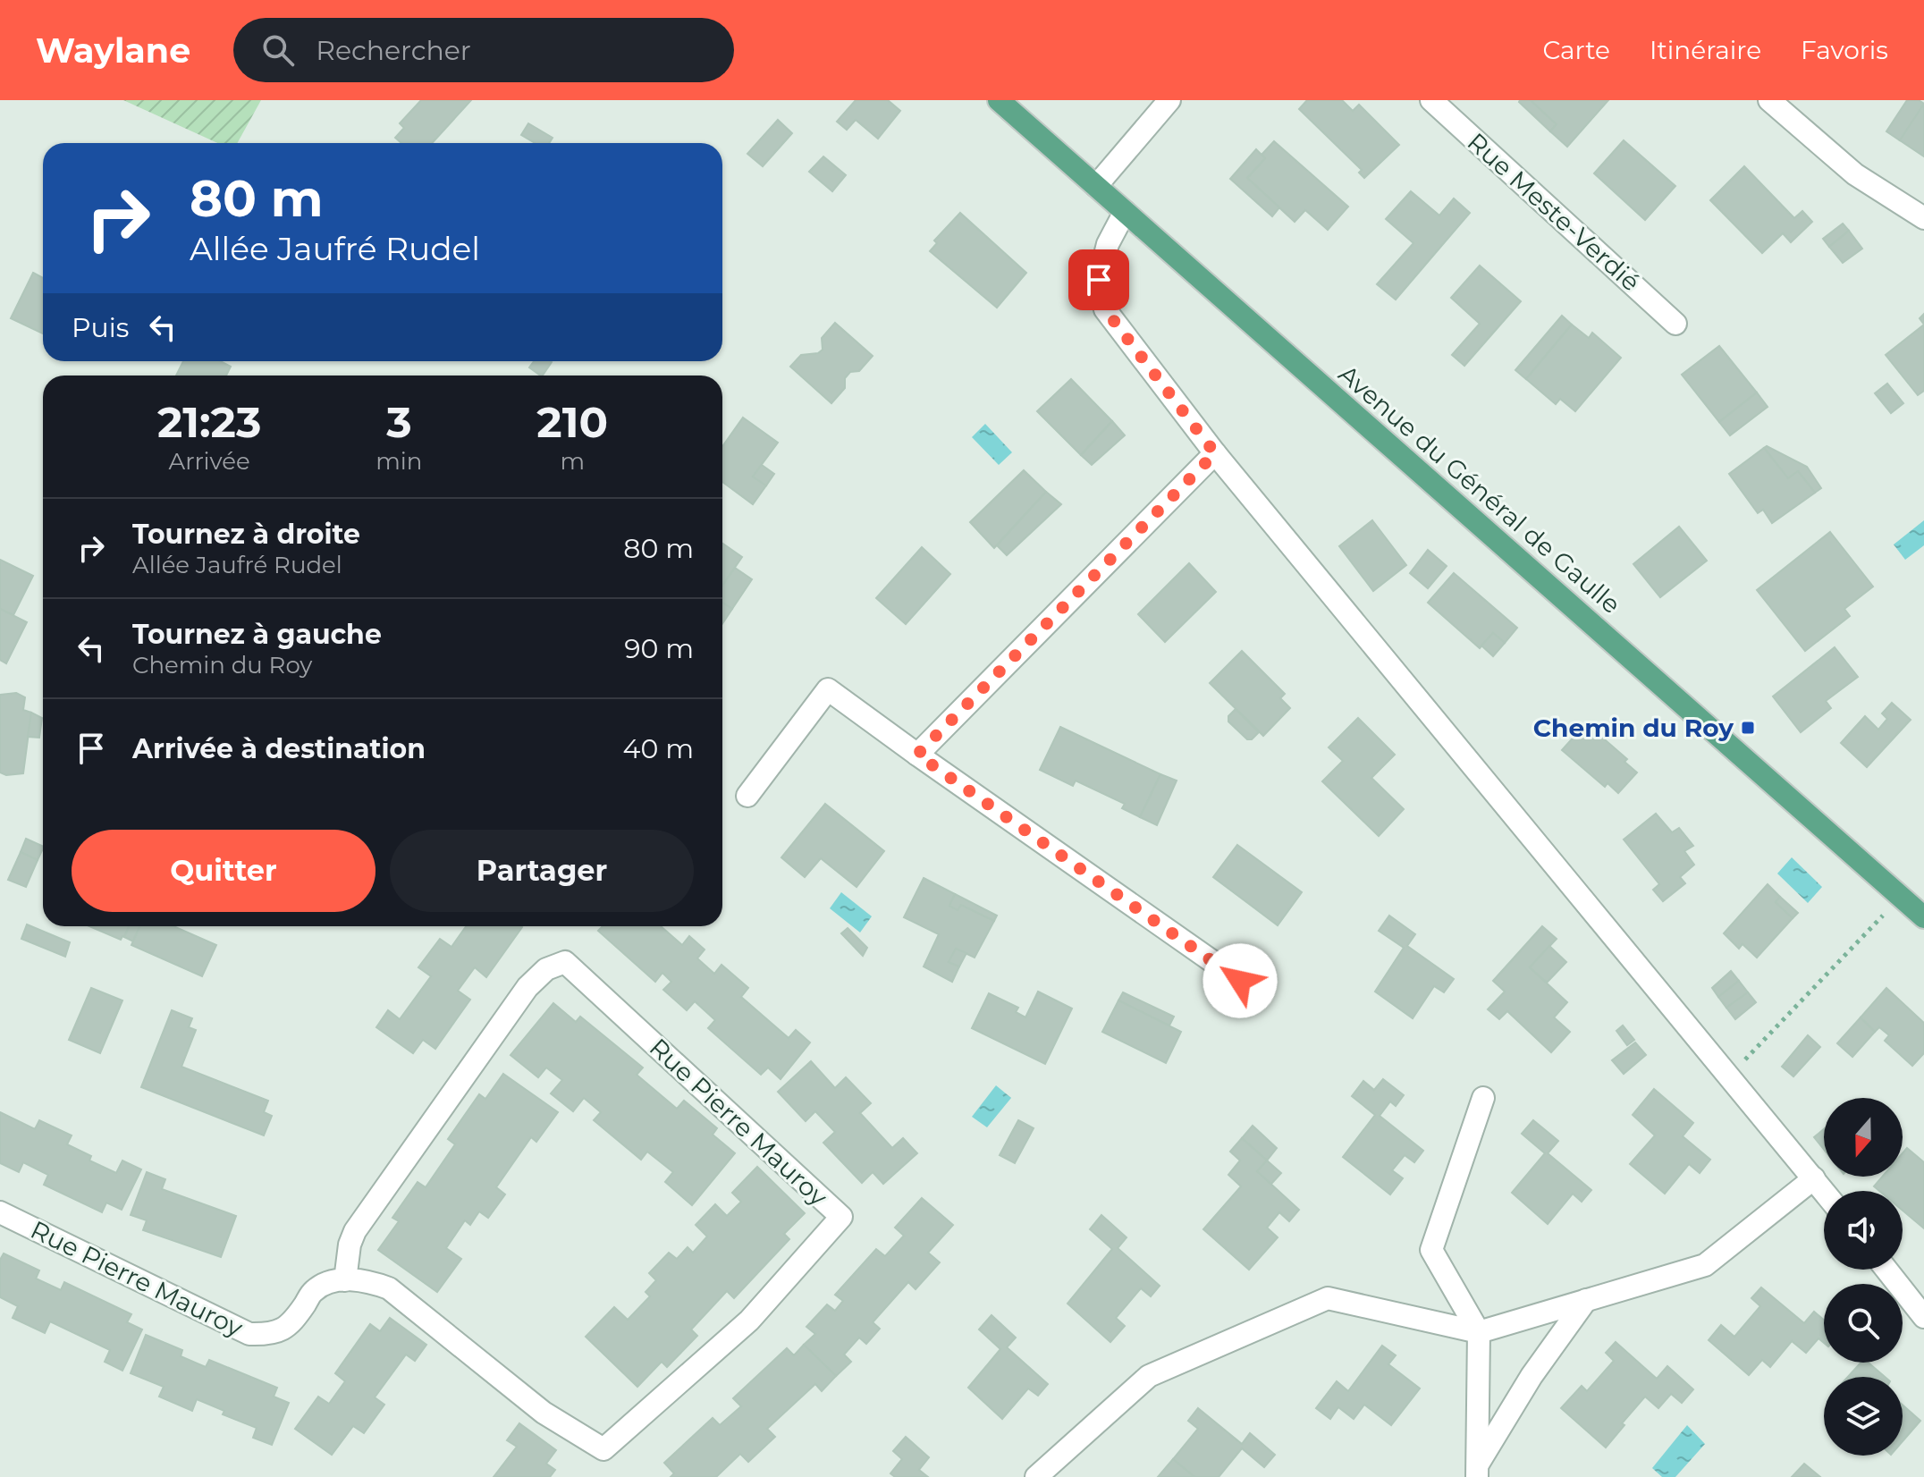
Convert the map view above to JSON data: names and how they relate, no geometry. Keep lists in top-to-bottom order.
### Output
{
  "streets": {
    "main road": ["Avenue du Général de Gaulle"],
    "street": ["Rue Meste-Verdié", "Rue Pierre Mauroy"]
  },
  "places": {
    "transit": ["Chemin du Roy"]
  },
  "north": "bottom",
  "page": {
    "header": "Waylane",
    "search": "Rechercher",
    "nav": ["Carte", "Itinéraire", "Favoris"],
    "turn": ["80 m", "Allée Jaufré Rudel"],
    "then": "Puis",
    "eta": [
      "21:23",
      "Arrivée",
      "3",
      "min",
      "210",
      "m"
    ],
    "list": [
      {
        "name": "Tournez à droite",
        "note": "Allée Jaufré Rudel",
        "value": "80 m"
      },
      {
        "name": "Tournez à gauche",
        "note": "Chemin du Roy",
        "value": "90 m"
      },
      {
        "name": "Arrivée à destination",
        "value": "40 m"
      }
    ],
    "buttons": ["Quitter", "Partager"]
  }
}
